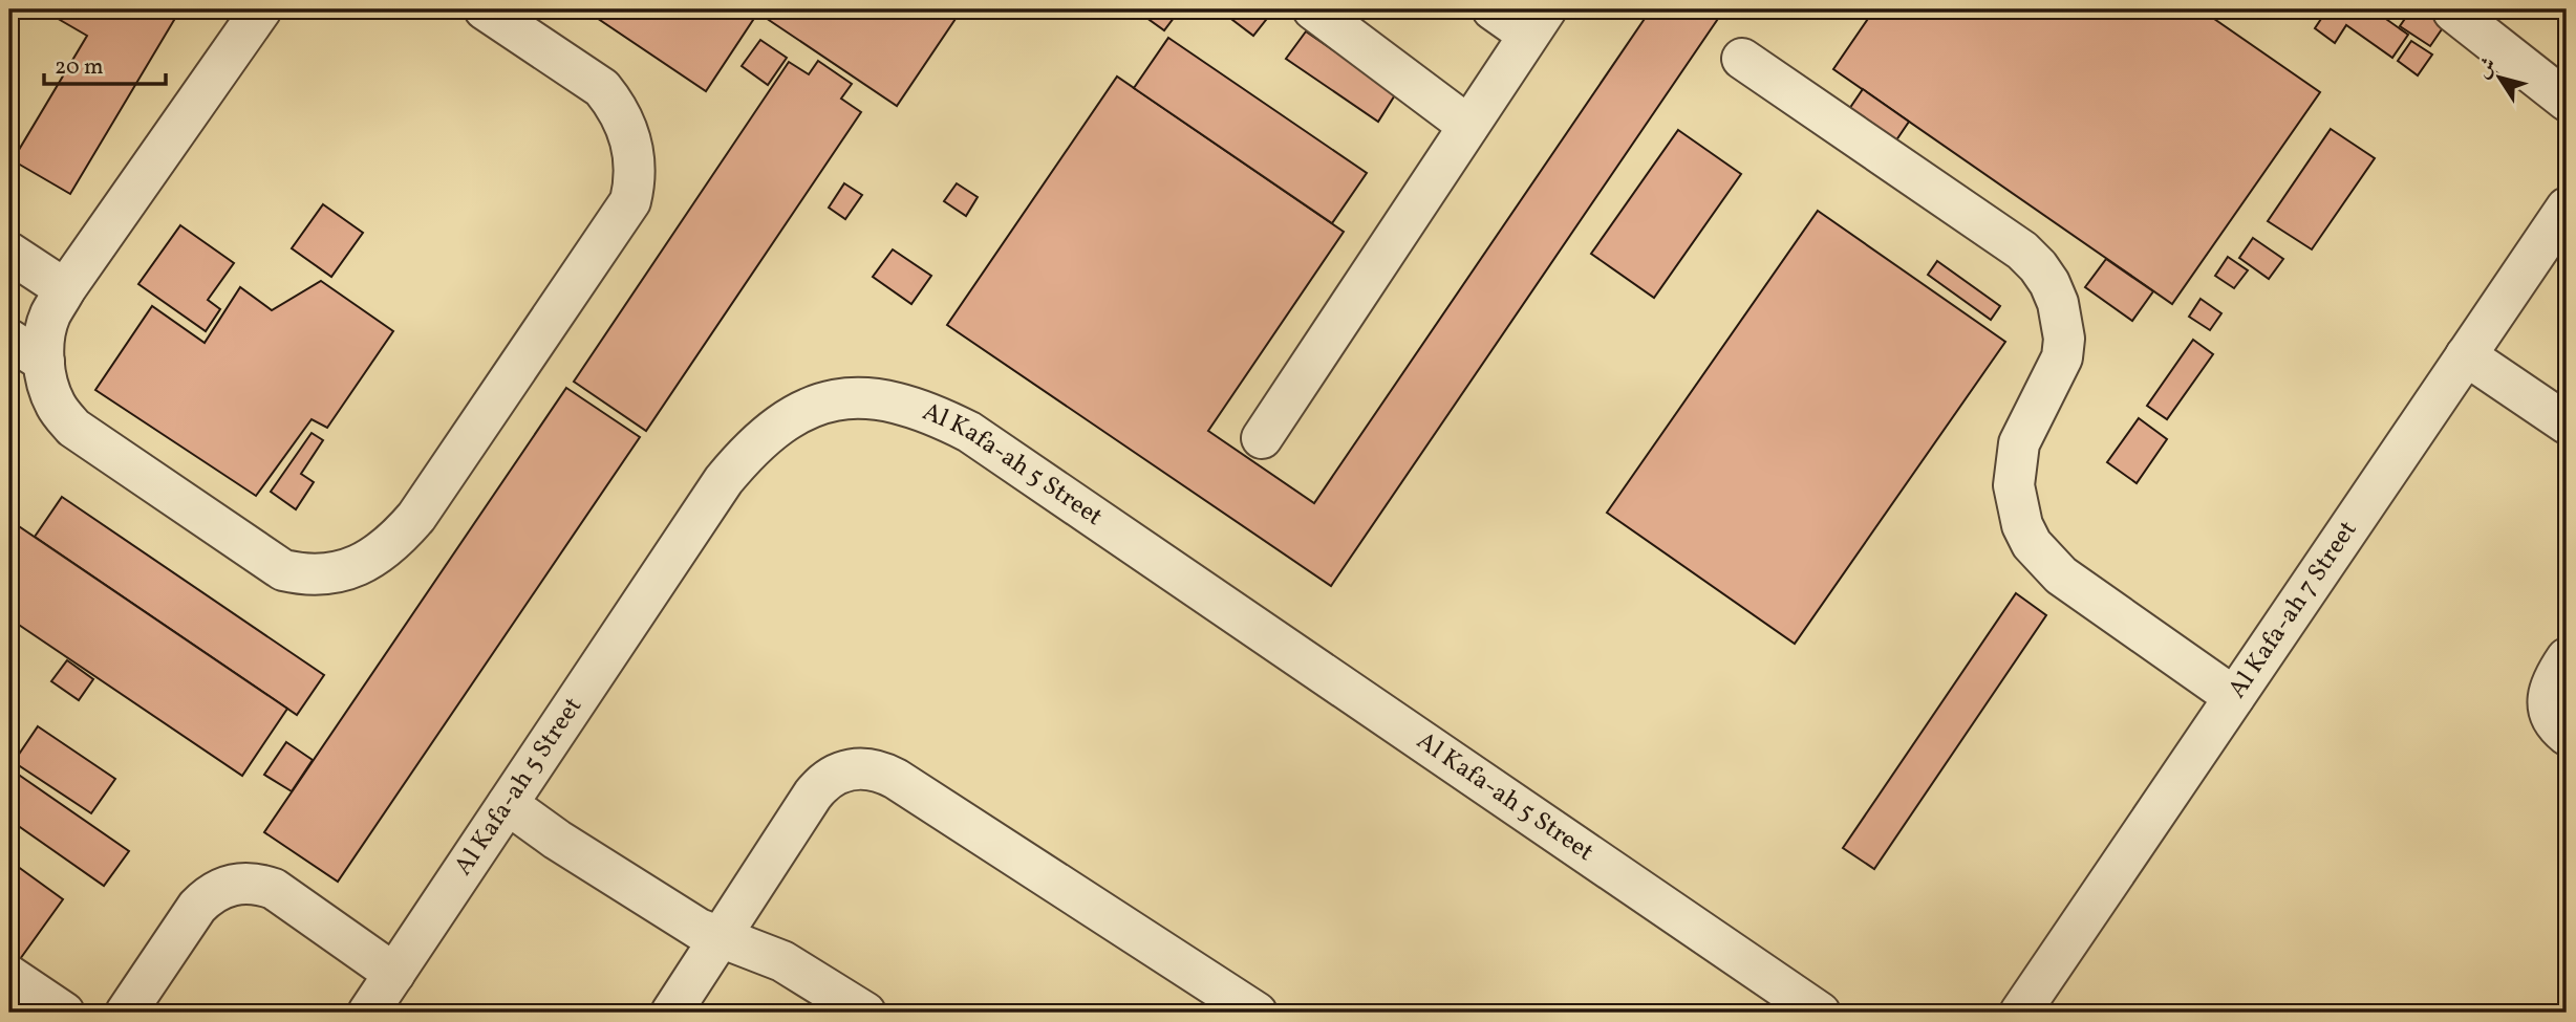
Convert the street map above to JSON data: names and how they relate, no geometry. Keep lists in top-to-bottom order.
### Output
{
  "streets": {
    "street": ["Al Kafa-ah 5 Street", "Al Kafa-ah 7 Street"]
  },
  "scale_bar": "20 m",
  "north": "top left"
}
